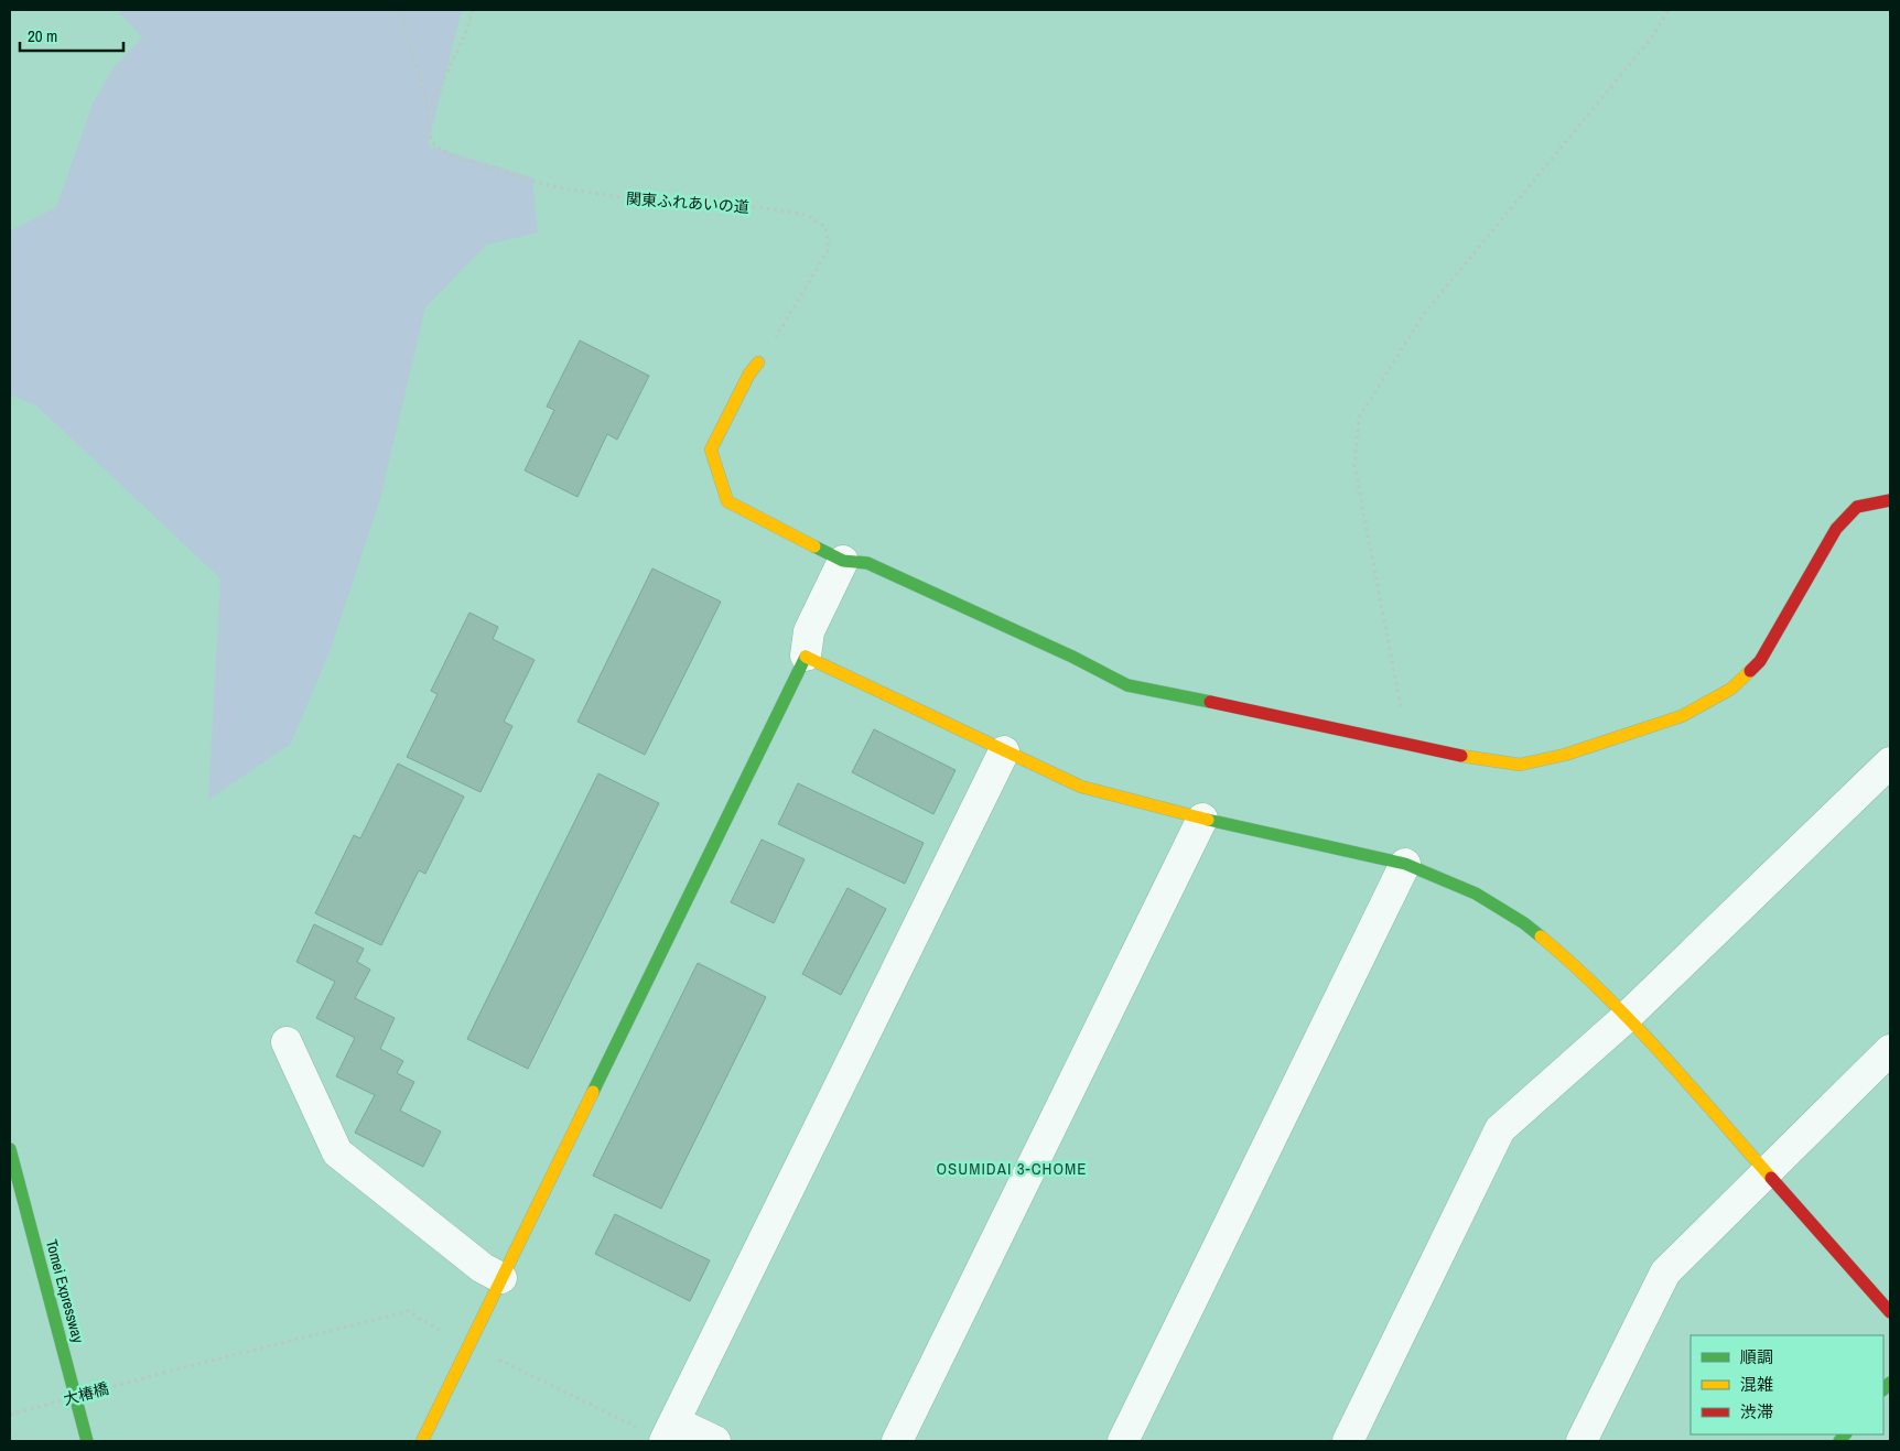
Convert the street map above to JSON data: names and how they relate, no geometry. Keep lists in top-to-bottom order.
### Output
{
  "streets": {
    "main road": ["Tomei Expressway"],
    "path": ["関東ふれあいの道", "大椿橋"]
  },
  "districts": ["OSUMIDAI 3-CHOME"],
  "legend": ["順調", "混雑", "渋滞"],
  "scale_bar": "20 m"
}
